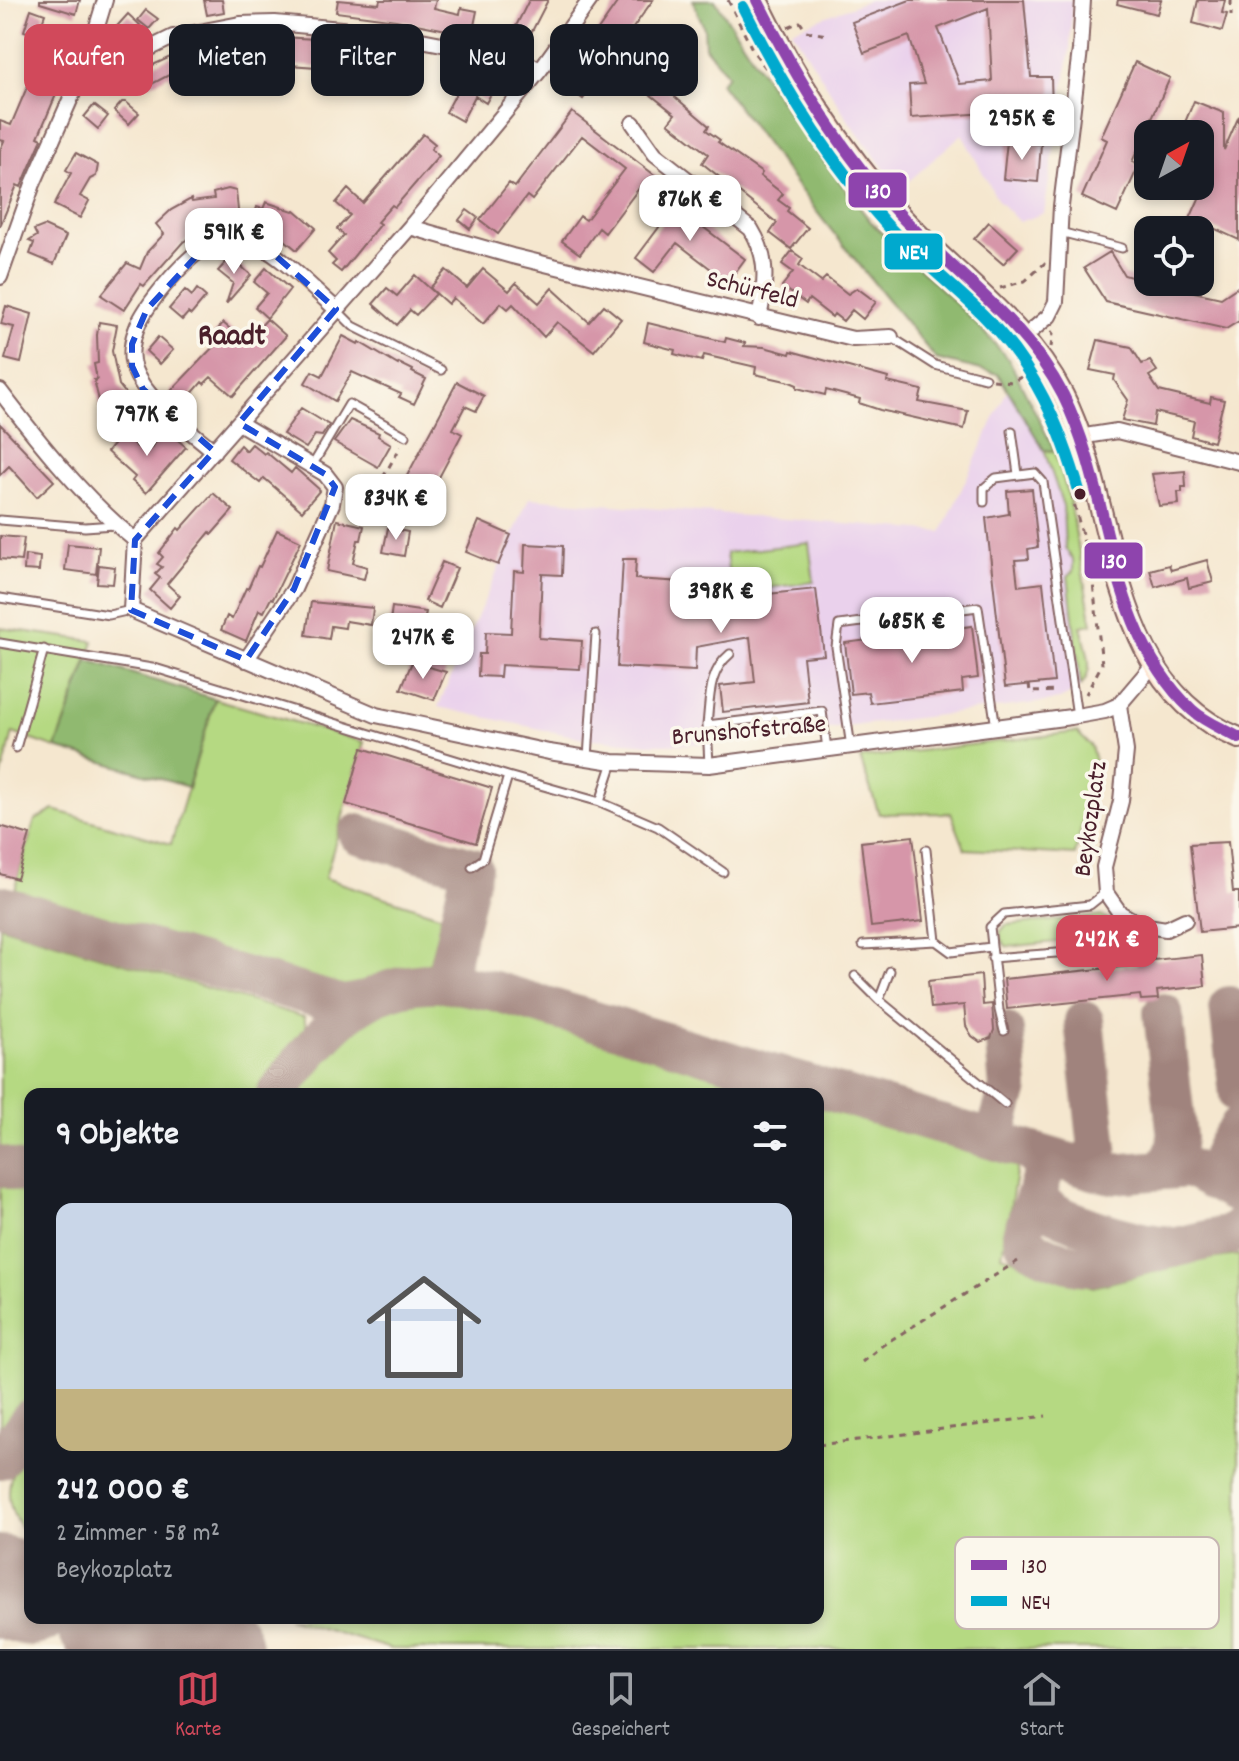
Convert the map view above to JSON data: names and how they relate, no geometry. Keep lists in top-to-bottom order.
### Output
{
  "streets": {
    "street": ["Schürfeld", "Brunshofstraße", "Beykozplatz"]
  },
  "crossings": [
    ["Brunshofstraße", "Beykozplatz"]
  ],
  "districts": ["Raadt"],
  "lines": ["transit line 130", "transit line NE4"],
  "legend": ["130", "NE4"],
  "north": "top right",
  "page": {
    "chip": [
      "Kaufen",
      "Mieten",
      "Filter",
      "Neu",
      "Wohnung"
    ],
    "price": [
      "295K €",
      "876K €",
      "591K €",
      "797K €",
      "834K €",
      "398K €",
      "685K €",
      "247K €",
      "242K €"
    ],
    "heading": "9 Objekte",
    "list": [
      {
        "name": "242 000 €",
        "note": "2 Zimmer · 58 m² · Beykozplatz"
      }
    ],
    "tabs": ["Karte", "Gespeichert", "Start"]
  }
}
